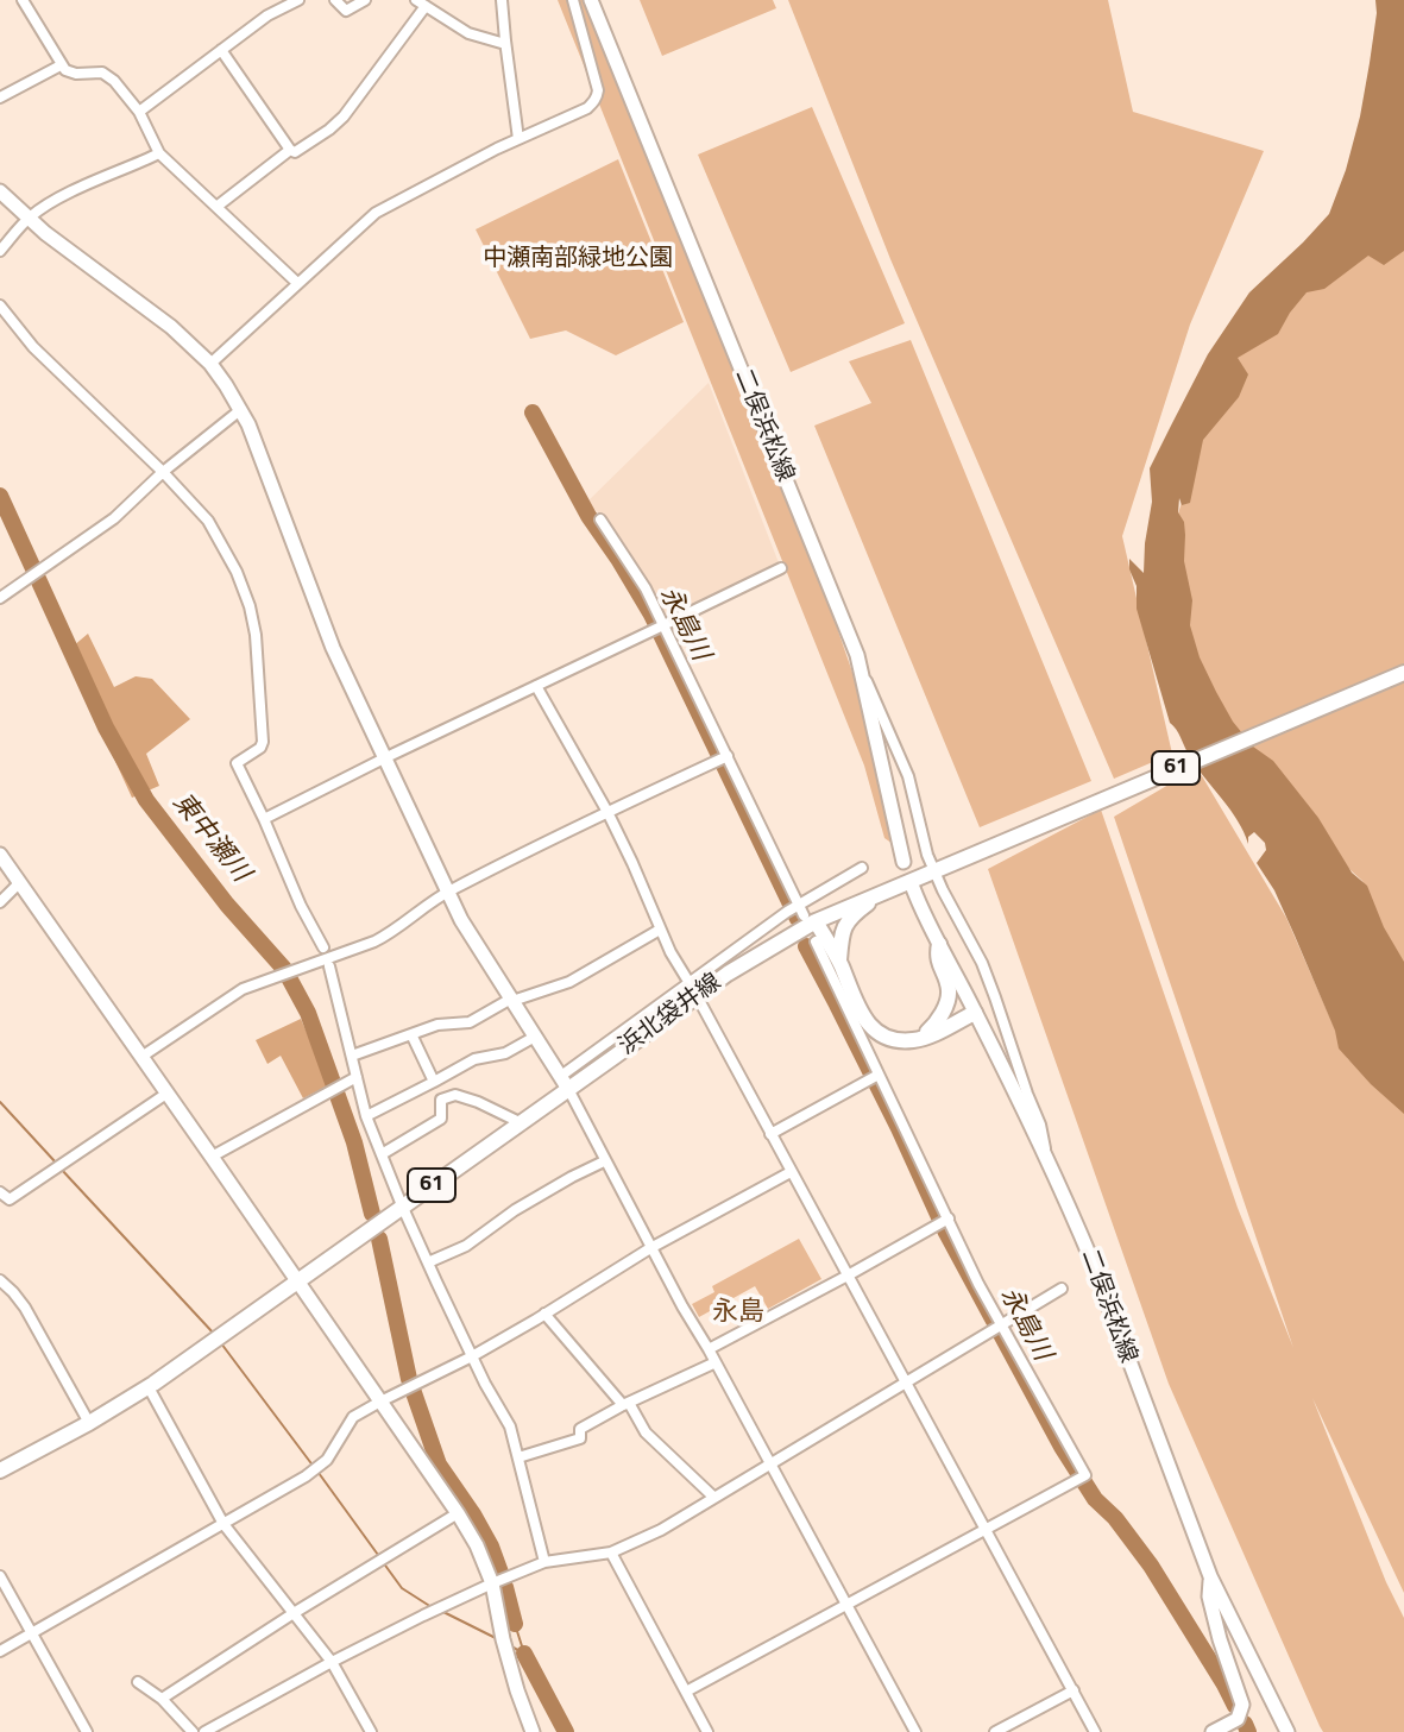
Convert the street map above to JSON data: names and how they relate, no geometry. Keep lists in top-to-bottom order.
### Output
{
  "streets": {
    "main road": ["61", "浜北袋井線"],
    "street": ["二俣浜松線"]
  },
  "districts": ["永島"],
  "water": ["永島川", "東中瀬川"],
  "parks": ["中瀬南部緑地公園"]
}
